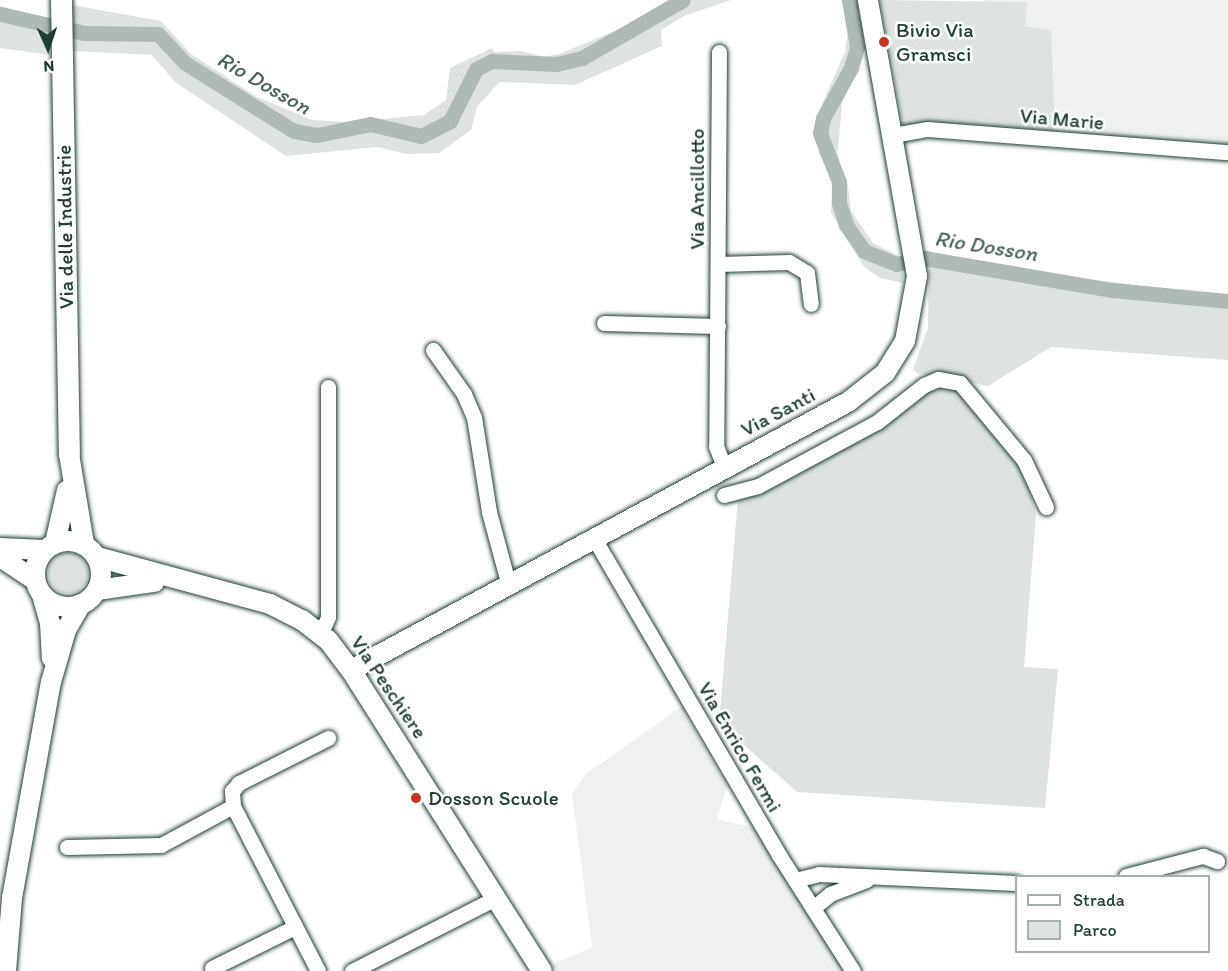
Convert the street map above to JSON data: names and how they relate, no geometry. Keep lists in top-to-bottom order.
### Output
{
  "streets": {
    "main road": ["Via delle Industrie"],
    "street": [
      "Via Marie",
      "Via Ancillotto",
      "Via Santi",
      "Via Peschiere",
      "Via Enrico Fermi"
    ]
  },
  "crossings": [
    ["Via Marie", "Via Santi"],
    ["Via Ancillotto", "Via Santi"],
    ["Via delle Industrie", "Via Peschiere"],
    ["Via Santi", "Via Peschiere"],
    ["Via Santi", "Via Enrico Fermi"]
  ],
  "water": ["Rio Dosson"],
  "places": ["Bivio Via Gramsci", "Dosson Scuole"],
  "legend": ["Strada", "Parco"],
  "north": "bottom"
}
